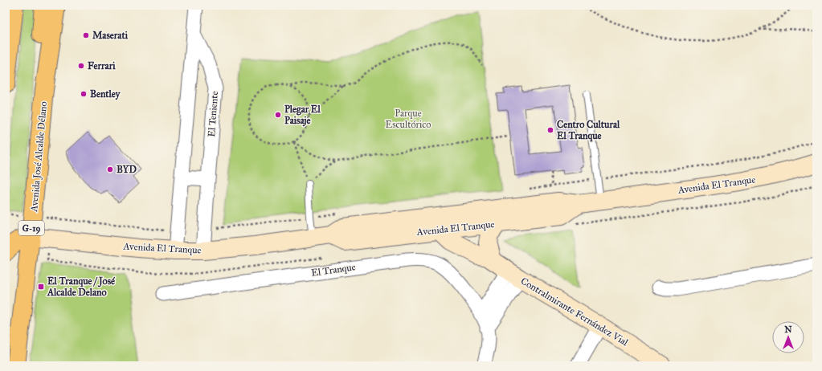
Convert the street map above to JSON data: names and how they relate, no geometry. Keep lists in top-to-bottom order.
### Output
{
  "streets": {
    "main road": [
      "Avenida José Alcalde Délano",
      "Avenida El Tranque",
      "G-19",
      "Contralmirante Fernández Vial"
    ],
    "street": ["El Teniente", "El Tranque"]
  },
  "crossings": [
    ["El Teniente", "Avenida El Tranque"],
    ["Avenida José Alcalde Délano", "Avenida El Tranque"],
    ["Avenida El Tranque", "Contralmirante Fernández Vial"]
  ],
  "parks": ["Parque Escultórico"],
  "places": {
    "other": [
      "Maserati",
      "Ferrari",
      "Bentley",
      "Plegar El Paisaje",
      "Centro Cultural El Tranque",
      "BYD"
    ],
    "transit": ["El Tranque / José Alcalde Delano"]
  },
  "north": "top"
}
